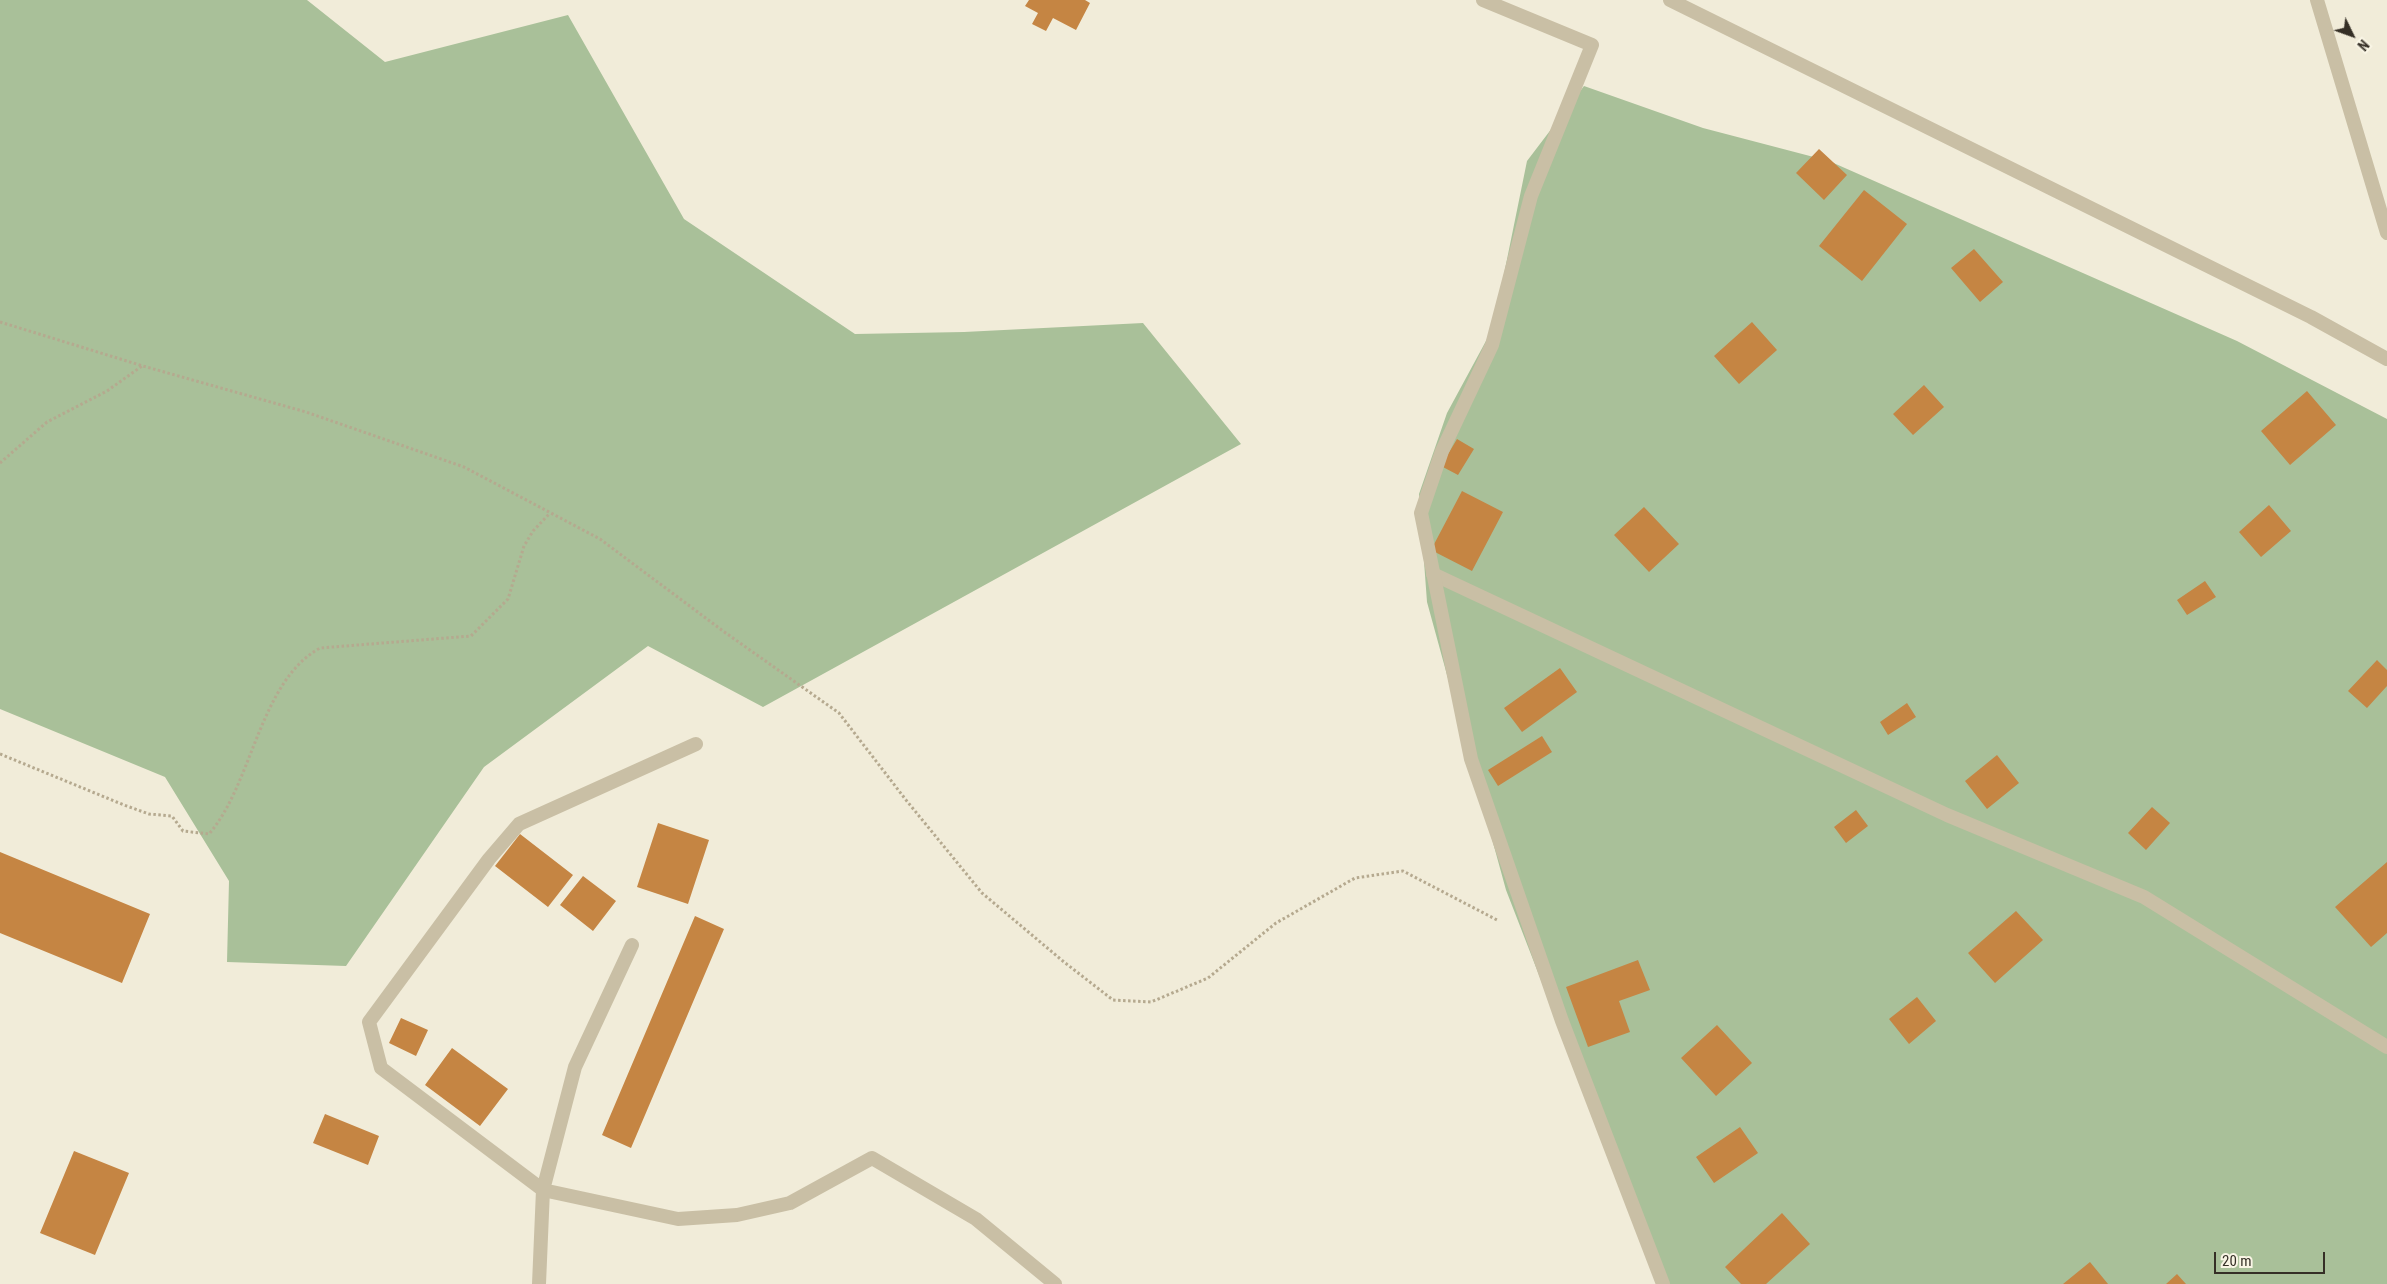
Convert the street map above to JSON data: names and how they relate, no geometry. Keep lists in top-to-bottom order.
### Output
{
  "scale_bar": "20 m",
  "north": "bottom right"
}
